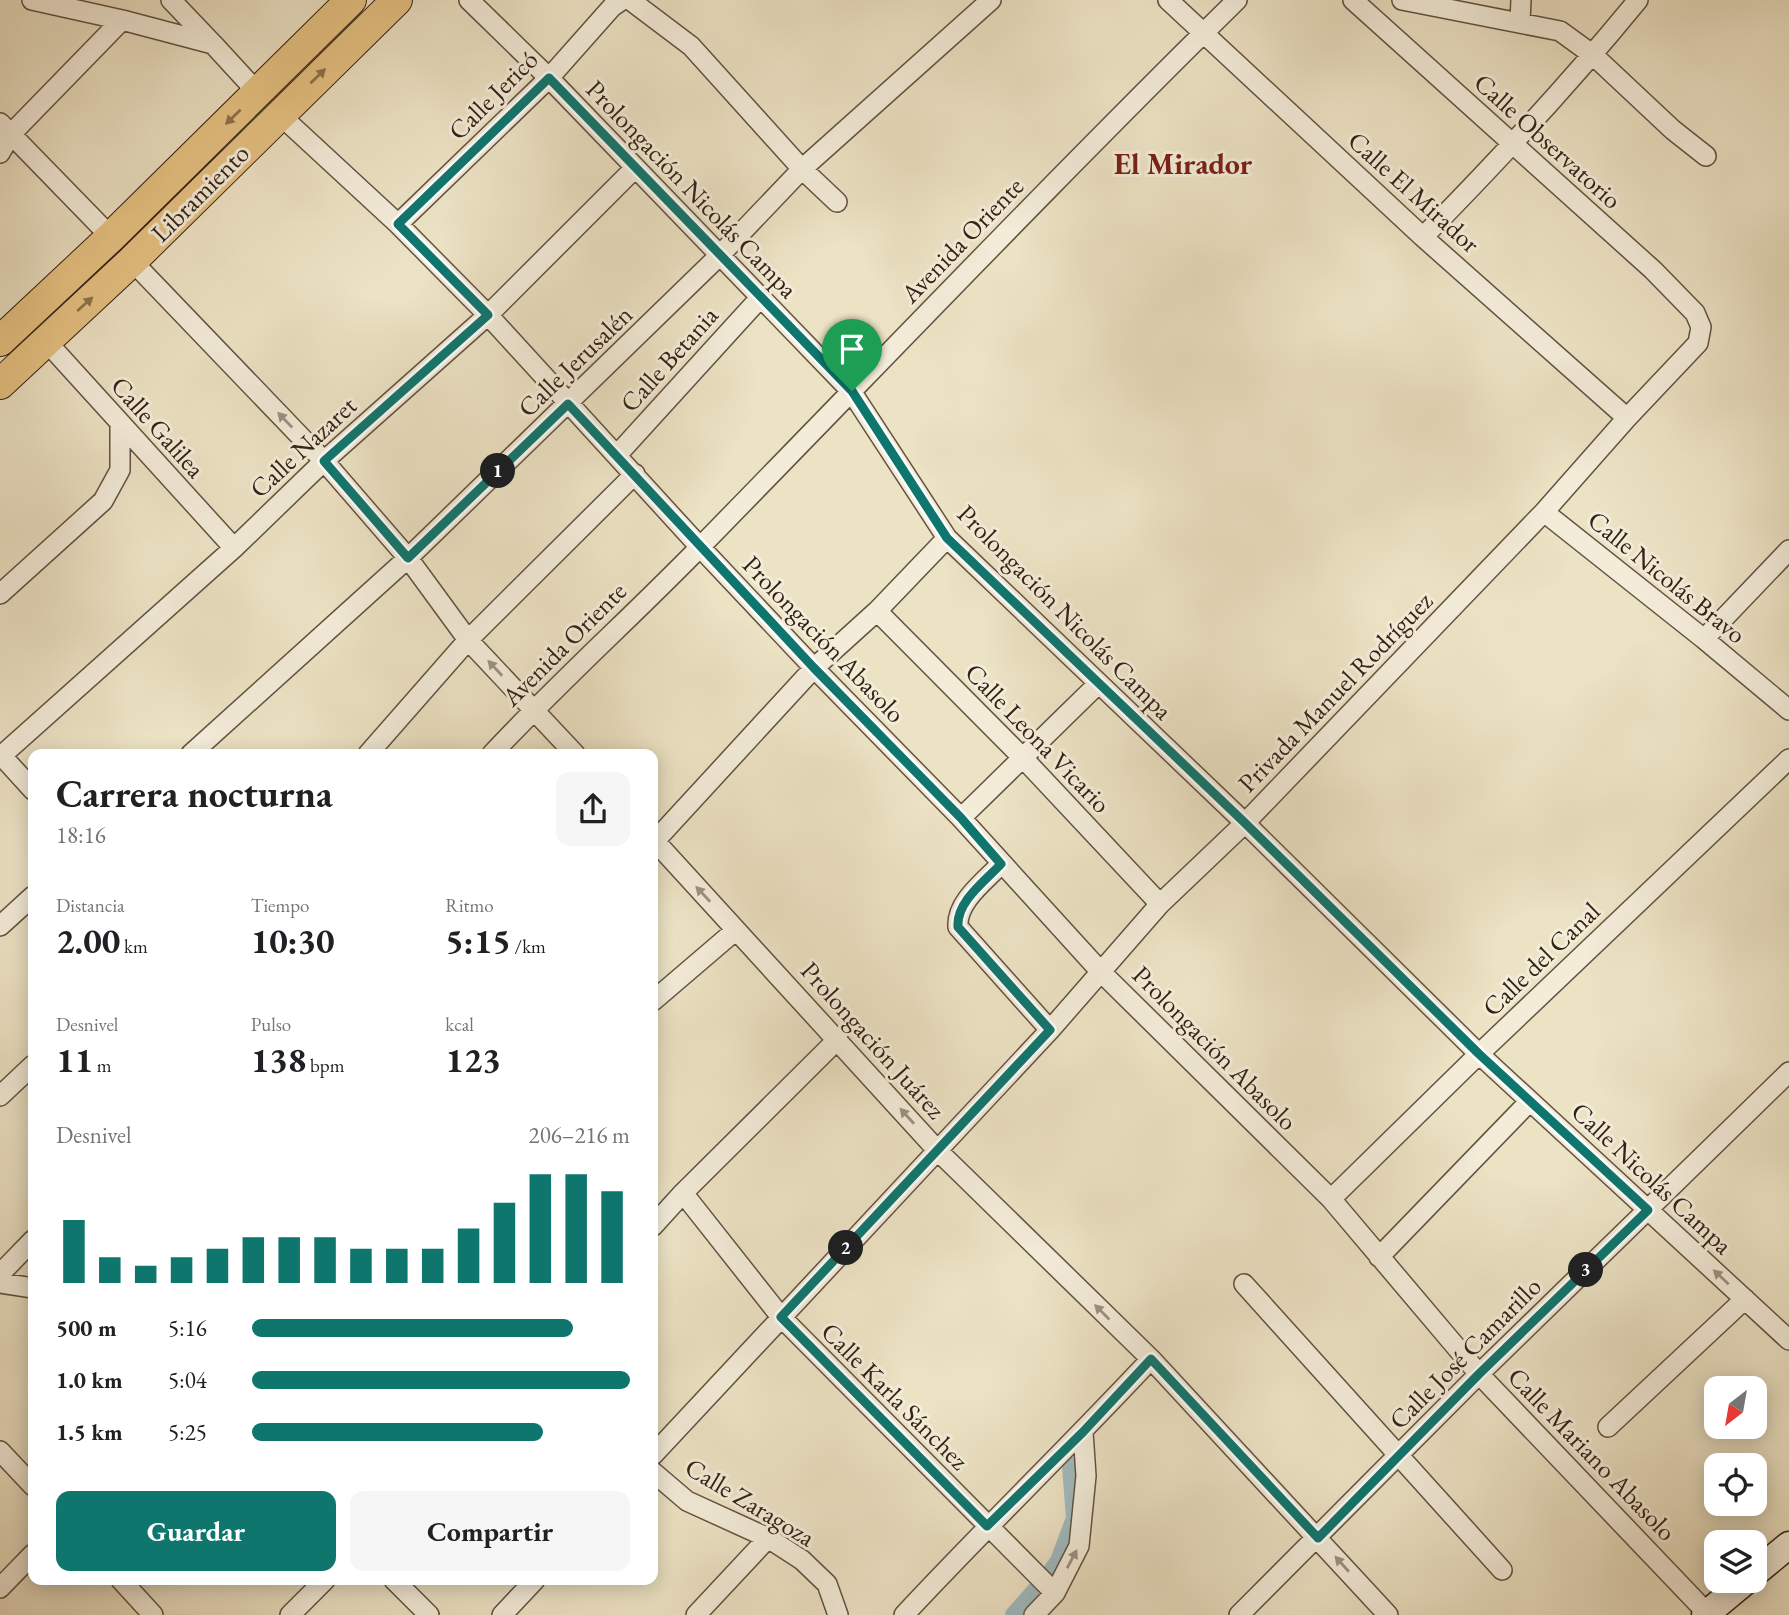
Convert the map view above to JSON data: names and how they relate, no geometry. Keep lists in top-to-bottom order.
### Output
{
  "streets": {
    "main road": ["Libramiento"],
    "street": [
      "Calle Jericó",
      "Calle Observatorio",
      "Prolongación Nicolás Campa",
      "Calle El Mirador",
      "Avenida Oriente",
      "Calle Betania",
      "Calle Jerusalén",
      "Calle Galilea",
      "Calle Nazaret",
      "Calle Nicolás Bravo",
      "Prolongación Abasolo",
      "Privada Manuel Rodríguez",
      "Calle Leona Vicario",
      "Calle del Canal",
      "Prolongación Juárez",
      "Calle Nicolás Campa",
      "Calle José Camarillo",
      "Calle Karla Sánchez",
      "Calle Mariano Abasolo",
      "Calle Zaragoza"
    ]
  },
  "crossings": [
    ["Calle Jericó", "Prolongación Nicolás Campa"],
    ["Calle Jericó", "Prolongación Abasolo"],
    ["Calle Observatorio", "Privada Manuel Rodríguez"],
    ["Prolongación Nicolás Campa", "Avenida Oriente"],
    ["Prolongación Nicolás Campa", "Calle Betania"],
    ["Prolongación Nicolás Campa", "Calle Jerusalén"],
    ["Prolongación Nicolás Campa", "Calle Nazaret"],
    ["Prolongación Nicolás Campa", "Privada Manuel Rodríguez"],
    ["Prolongación Nicolás Campa", "Calle del Canal"],
    ["Prolongación Nicolás Campa", "Calle Nicolás Campa"],
    ["Calle El Mirador", "Avenida Oriente"],
    ["Calle El Mirador", "Privada Manuel Rodríguez"],
    ["Libramiento", "Calle Galilea"],
    ["Libramiento", "Prolongación Abasolo"],
    ["Avenida Oriente", "Prolongación Abasolo"],
    ["Calle Betania", "Prolongación Abasolo"],
    ["Calle Jerusalén", "Prolongación Abasolo"],
    ["Calle Galilea", "Calle Nazaret"],
    ["Calle Nazaret", "Prolongación Abasolo"],
    ["Calle Nicolás Bravo", "Privada Manuel Rodríguez"],
    ["Prolongación Abasolo", "Privada Manuel Rodríguez"],
    ["Prolongación Abasolo", "Calle del Canal"],
    ["Prolongación Abasolo", "Calle Mariano Abasolo"],
    ["Privada Manuel Rodríguez", "Calle Leona Vicario"],
    ["Privada Manuel Rodríguez", "Prolongación Juárez"],
    ["Privada Manuel Rodríguez", "Calle Karla Sánchez"],
    ["Calle del Canal", "Calle Nicolás Campa"],
    ["Calle del Canal", "Calle Mariano Abasolo"],
    ["Prolongación Juárez", "Calle José Camarillo"],
    ["Calle Nicolás Campa", "Calle José Camarillo"],
    ["Calle José Camarillo", "Calle Mariano Abasolo"]
  ],
  "one_way": ["Prolongación Juárez"],
  "districts": ["El Mirador"],
  "north": "bottom left",
  "page": {
    "pins": ["1", "2", "3"],
    "heading": ["Carrera nocturna", "18:16"],
    "stats": [
      ["Distancia", "2.00 km"],
      ["Tiempo", "10:30"],
      ["Ritmo", "5:15 /km"],
      ["Desnivel", "11 m"],
      ["Pulso", "138 bpm"],
      ["kcal", "123"]
    ],
    "chart": ["Desnivel", "206–216 m"],
    "list": [
      {
        "name": "500 m",
        "note": "5:16"
      },
      {
        "name": "1.0 km",
        "note": "5:04"
      },
      {
        "name": "1.5 km",
        "note": "5:25"
      }
    ],
    "buttons": ["Guardar", "Compartir"]
  }
}
